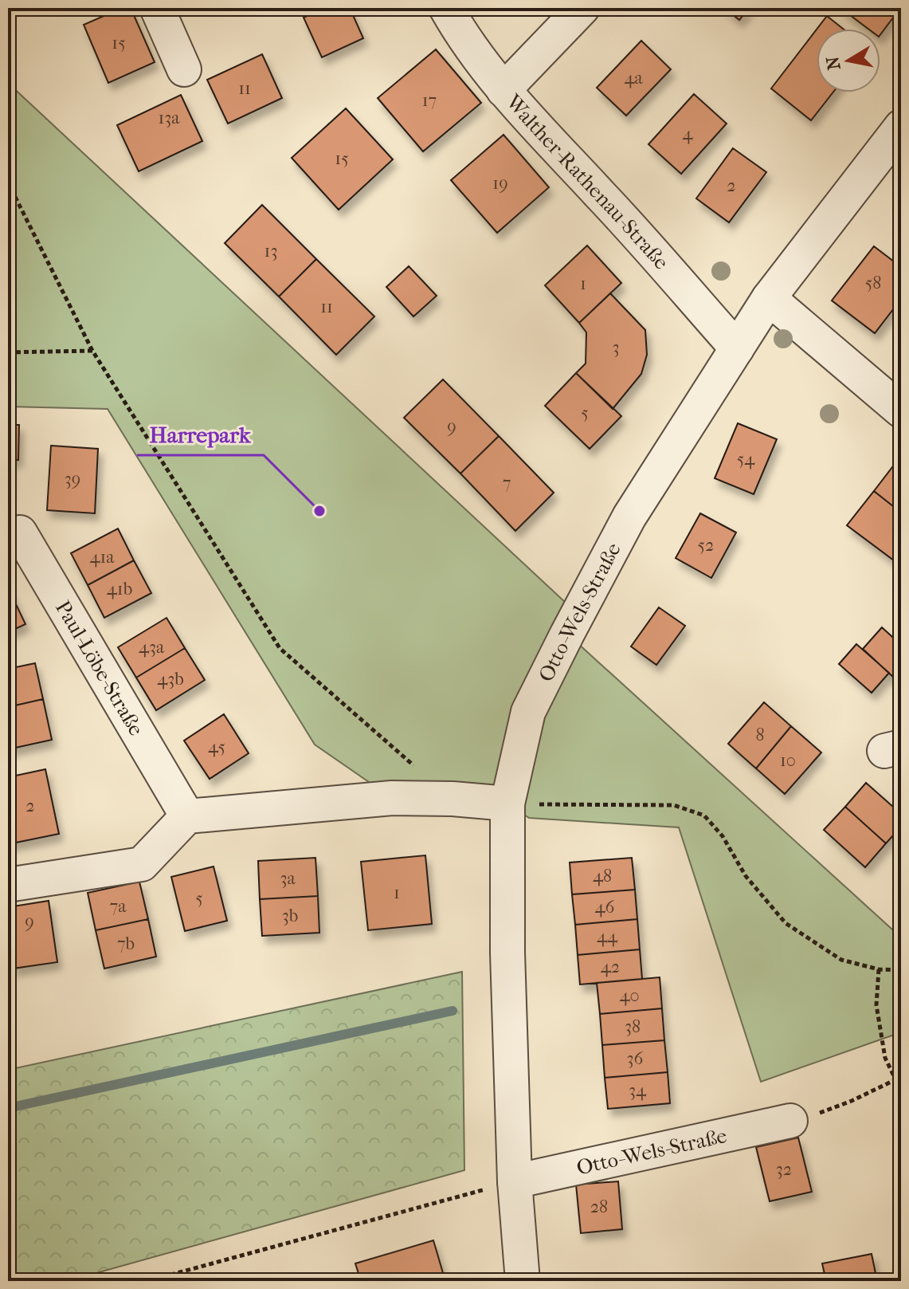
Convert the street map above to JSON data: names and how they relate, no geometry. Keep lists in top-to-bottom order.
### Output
{
  "streets": {
    "street": ["Walther-Rathenau-Straße", "Otto-Wels-Straße", "Paul-Löbe-Straße"]
  },
  "crossings": [
    ["Walther-Rathenau-Straße", "Otto-Wels-Straße"]
  ],
  "places": ["Harrepark"],
  "house_numbers": [
    "15",
    "4a",
    "11",
    "17",
    "13a",
    "4",
    "15",
    "19",
    "2",
    "13",
    "58",
    "1",
    "11",
    "3",
    "5",
    "9",
    "54",
    "39",
    "7",
    "52",
    "41a",
    "41b",
    "43a",
    "43b",
    "8",
    "45",
    "10",
    "2",
    "48",
    "3a",
    "1",
    "5",
    "7a",
    "46",
    "3b",
    "9",
    "44",
    "7b",
    "42",
    "40",
    "38",
    "36",
    "34",
    "32",
    "28"
  ],
  "north": "left"
}
